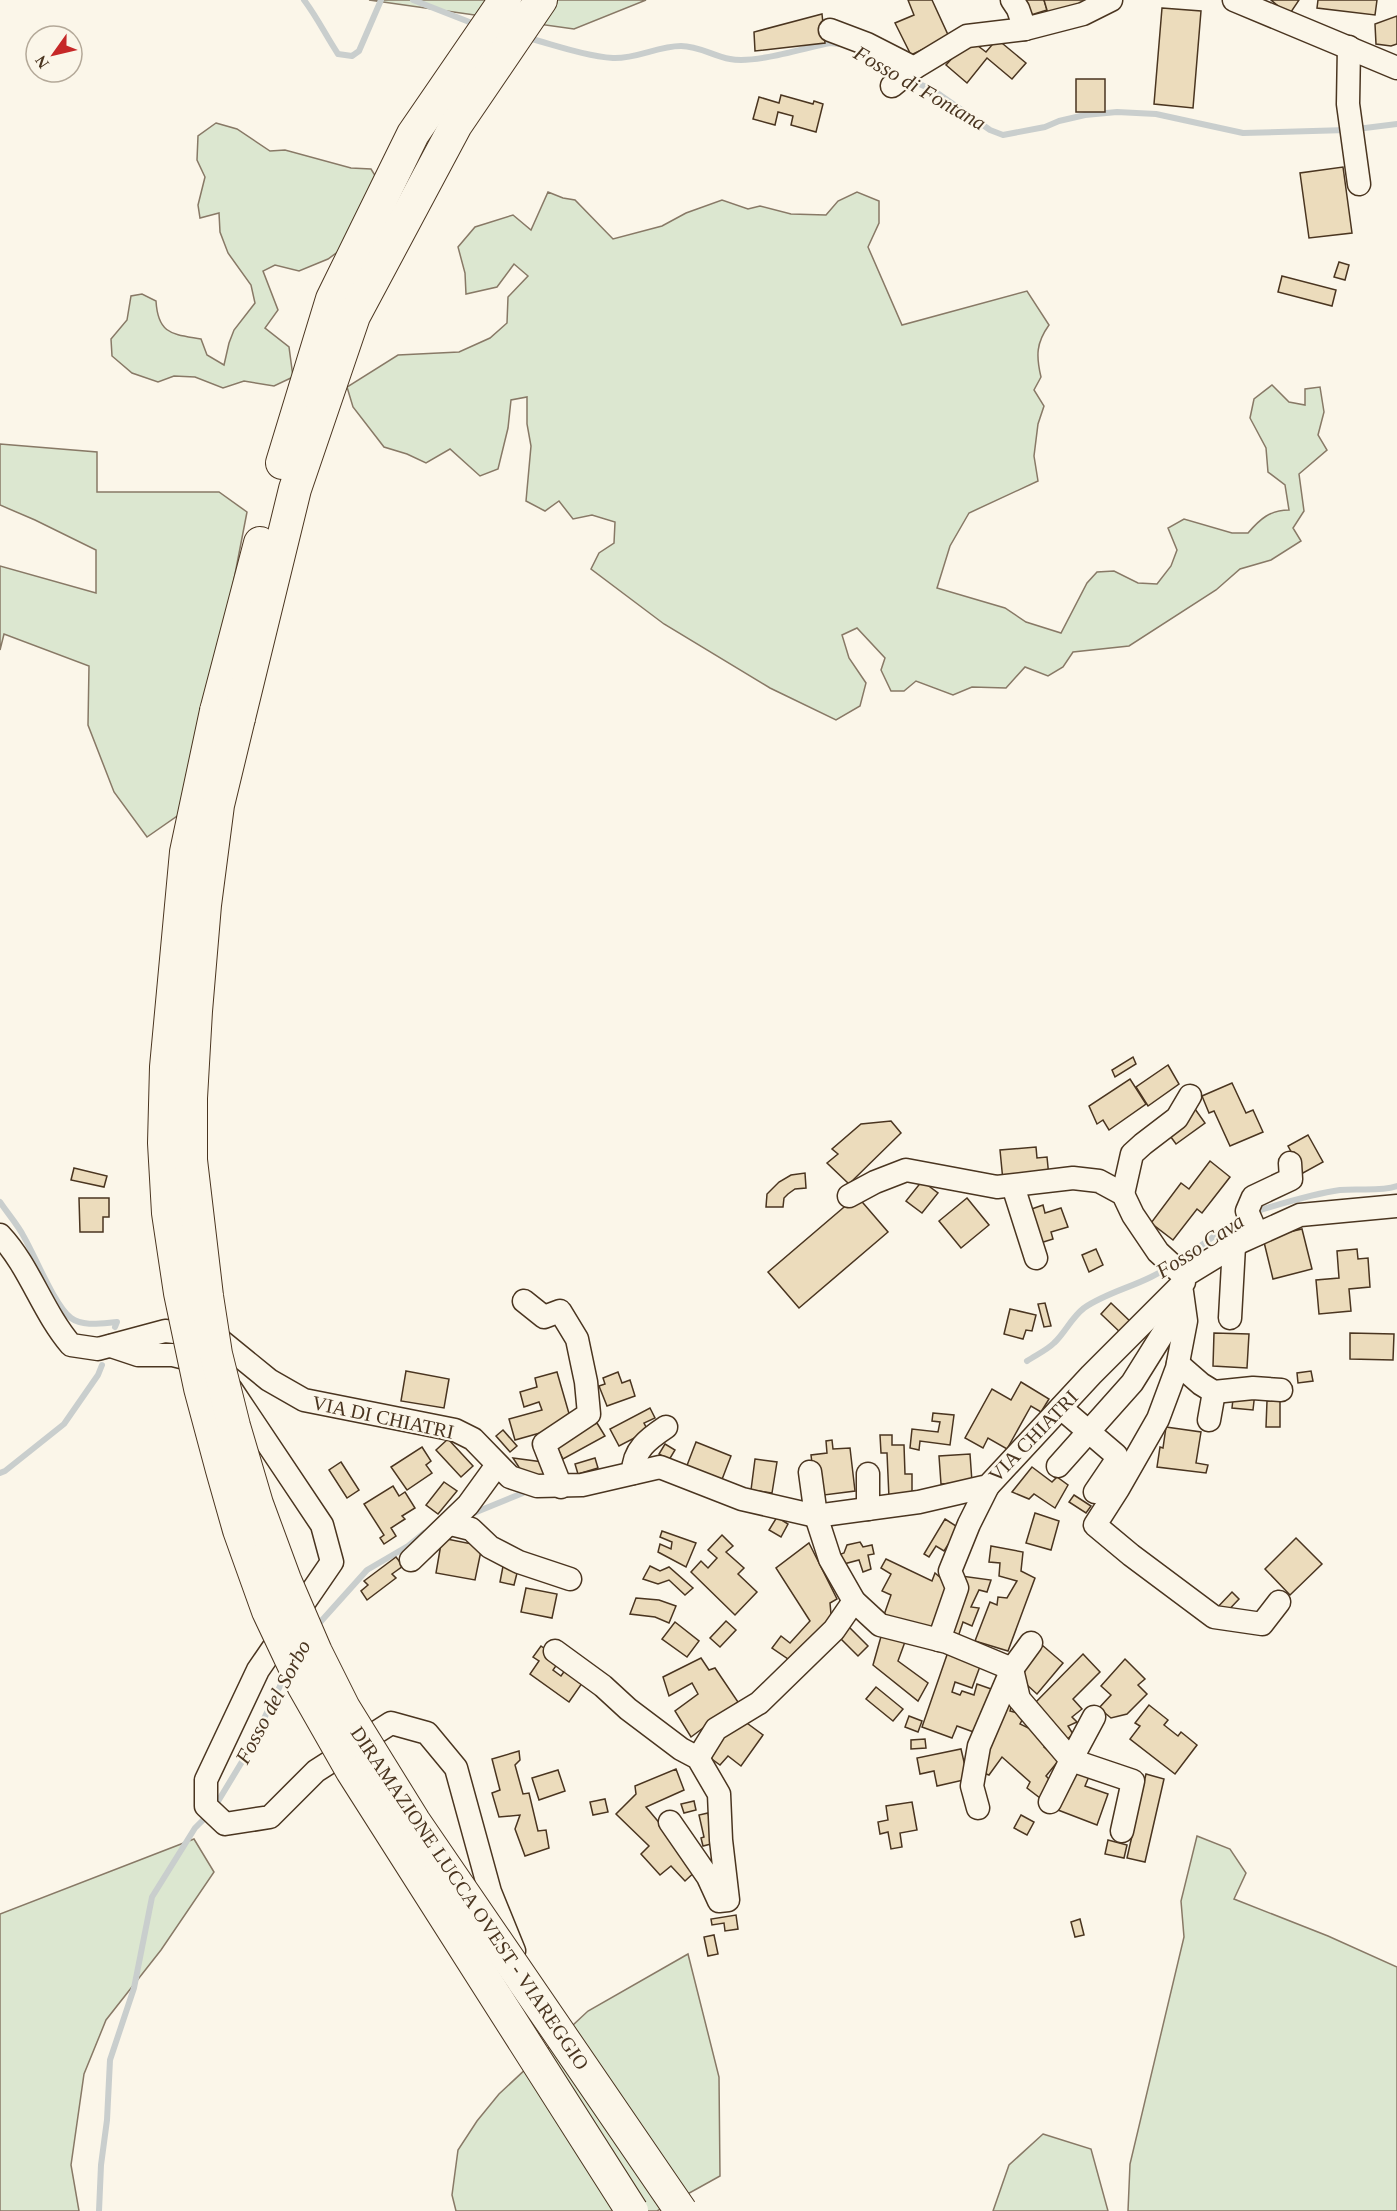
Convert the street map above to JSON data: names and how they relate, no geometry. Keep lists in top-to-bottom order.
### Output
{
  "streets": {
    "highway": ["DIRAMAZIONE LUCCA OVEST - VIAREGGIO"],
    "street": ["VIA DI CHIATRI", "VIA CHIATRI"]
  },
  "crossings": [
    ["VIA DI CHIATRI", "VIA CHIATRI"]
  ],
  "water": ["Fosso di Fontana", "Fosso Cava", "Fosso del Sorbo"],
  "north": "bottom left"
}
